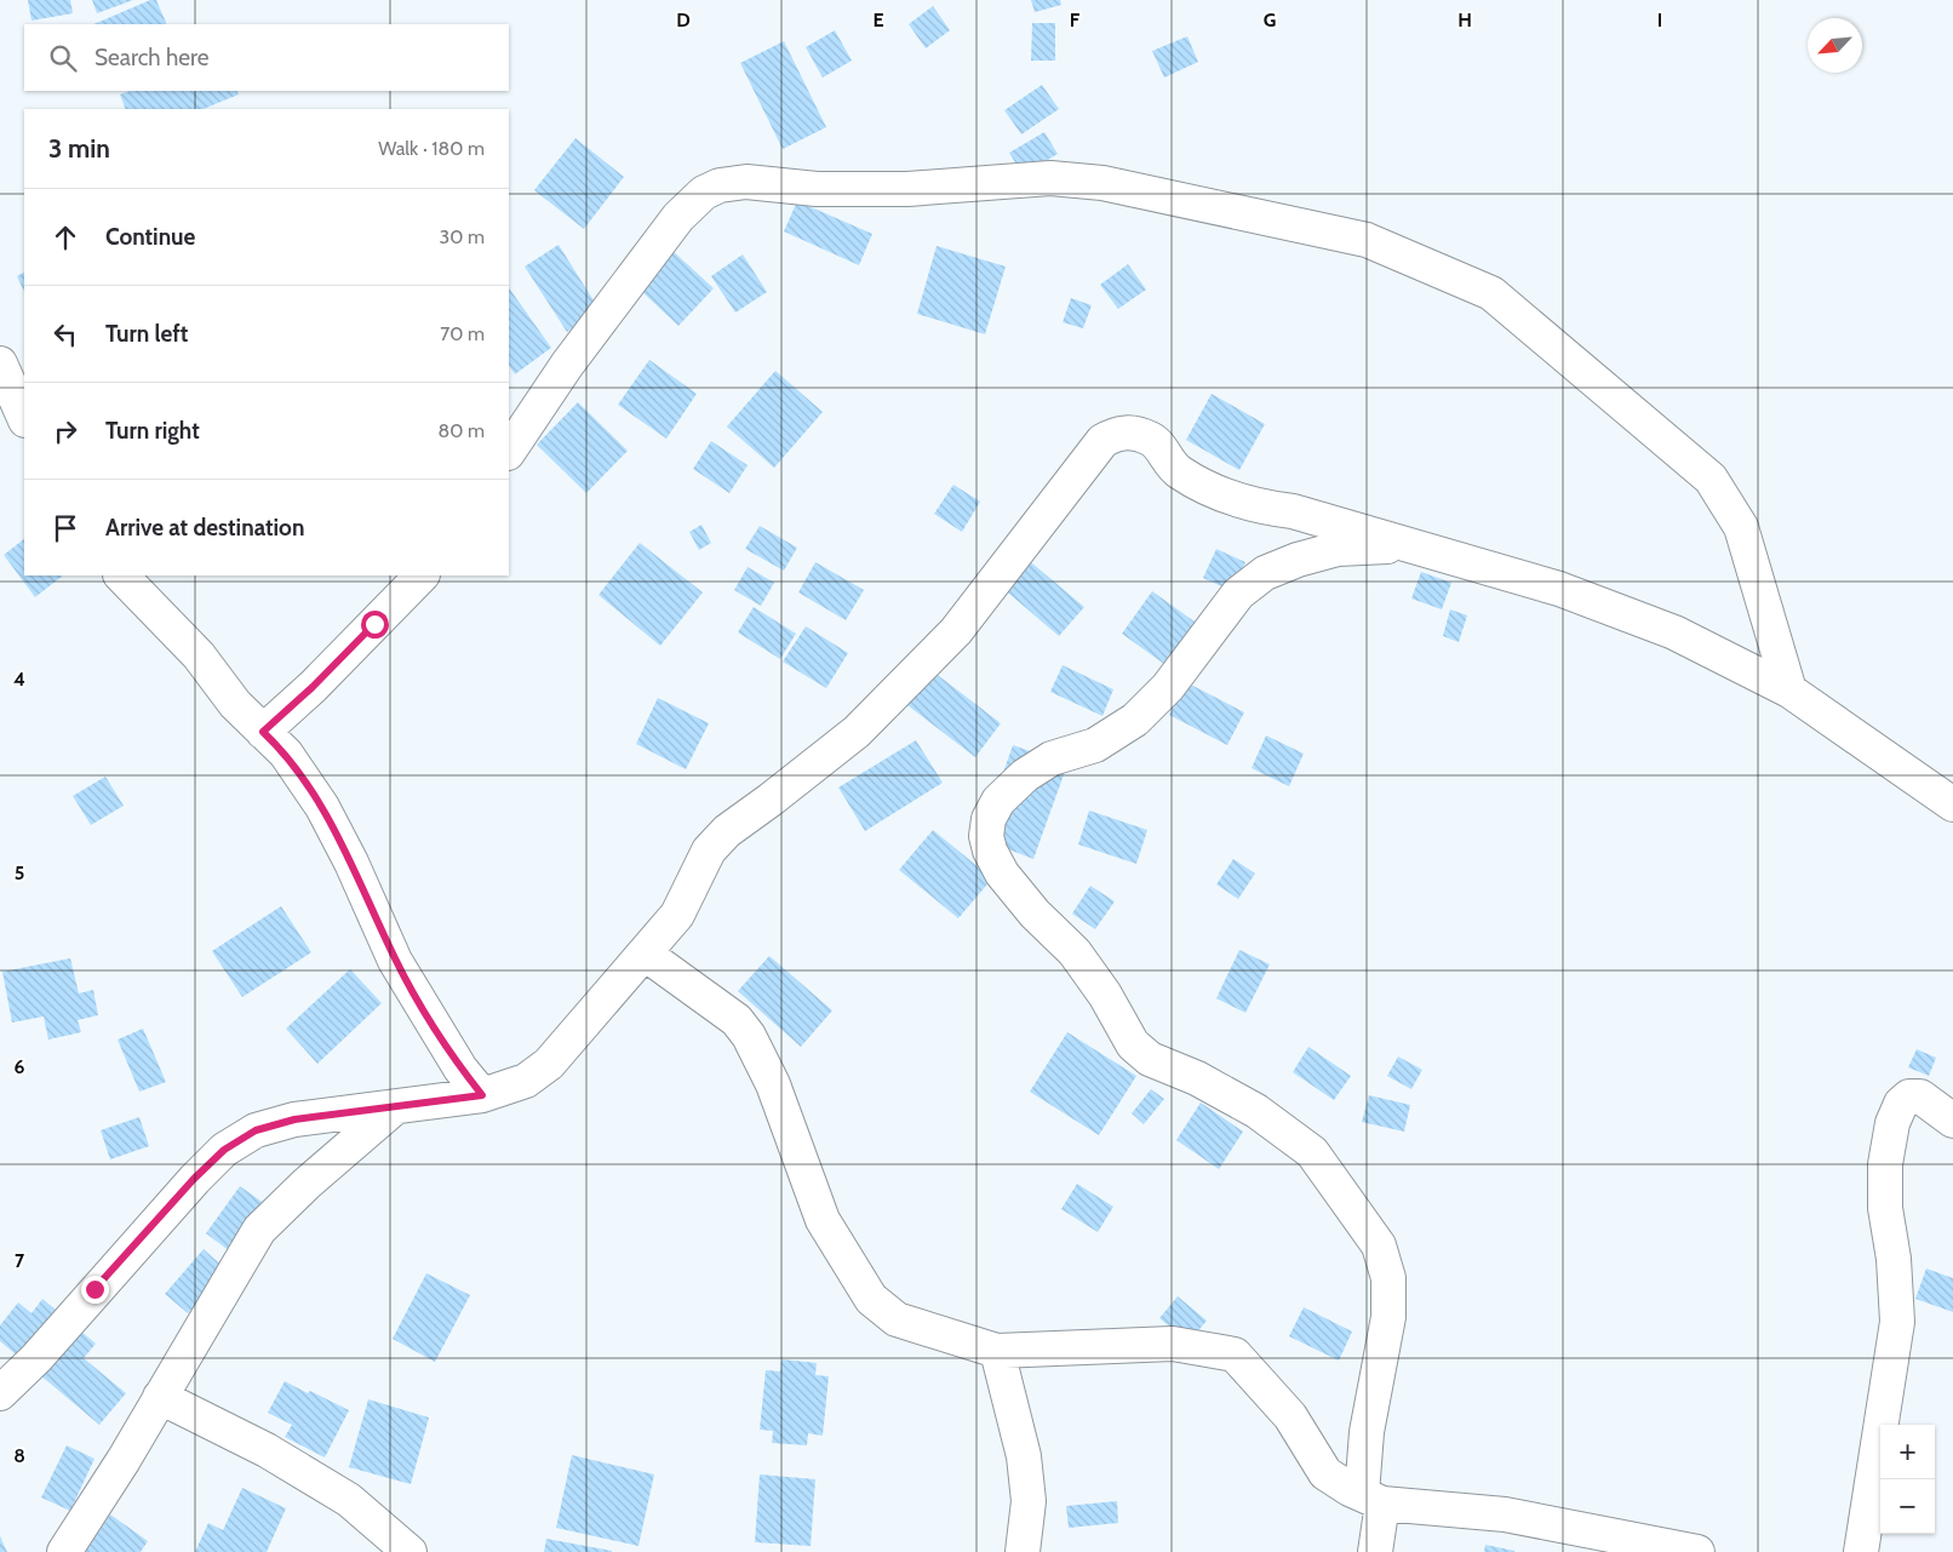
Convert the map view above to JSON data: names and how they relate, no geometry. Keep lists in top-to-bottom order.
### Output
{
  "north": "bottom left",
  "page": {
    "search": "Search here",
    "heading": ["3 min", "Walk · 180 m"],
    "list": [
      ["Continue", "30 m"],
      ["Turn left", "70 m"],
      ["Turn right", "80 m"],
      "Arrive at destination"
    ],
    "map_buttons": ["+", "−"]
  },
  "grid": {
    "columns": [
      "D",
      "E",
      "F",
      "G",
      "H",
      "I"
    ],
    "rows": [
      "4",
      "5",
      "6",
      "7",
      "8"
    ]
  }
}
